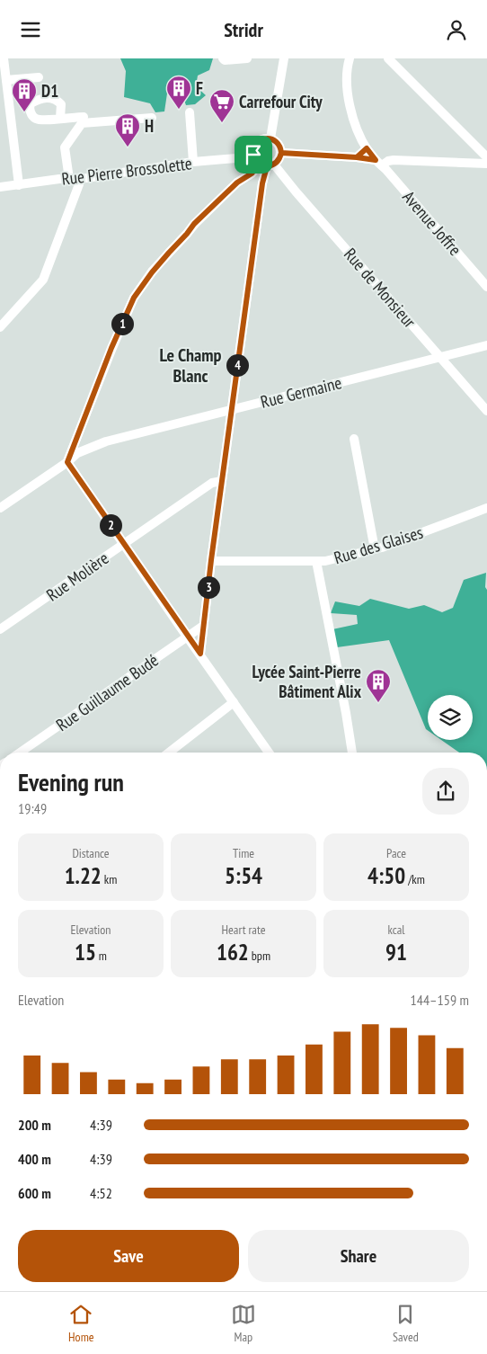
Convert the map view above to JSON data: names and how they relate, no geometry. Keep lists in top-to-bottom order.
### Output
{
  "streets": {
    "street": [
      "Rue Pierre Brossolette",
      "Avenue Joffre",
      "Rue de Monsieur",
      "Rue Germaine",
      "Rue des Glaises",
      "Rue Molière",
      "Rue Guillaume Budé"
    ]
  },
  "crossings": [
    ["Rue Pierre Brossolette", "Rue de Monsieur"],
    ["Rue de Monsieur", "Rue Germaine"]
  ],
  "districts": ["Le Champ Blanc"],
  "places": {
    "building": [
      "F",
      "D1",
      "H",
      "Lycée Saint-Pierre Bâtiment Alix"
    ],
    "supermarket": ["Carrefour City"]
  },
  "page": {
    "header": "Stridr",
    "pins": [
      "1",
      "4",
      "2",
      "3"
    ],
    "heading": ["Evening run", "19:49"],
    "stats": [
      ["Distance", "1.22 km"],
      ["Time", "5:54"],
      ["Pace", "4:50 /km"],
      ["Elevation", "15 m"],
      ["Heart rate", "162 bpm"],
      ["kcal", "91"]
    ],
    "chart": ["Elevation", "144–159 m"],
    "list": [
      {
        "name": "200 m",
        "note": "4:39"
      },
      {
        "name": "400 m",
        "note": "4:39"
      },
      {
        "name": "600 m",
        "note": "4:52"
      }
    ],
    "buttons": ["Save", "Share"],
    "tabs": ["Home", "Map", "Saved"]
  }
}
